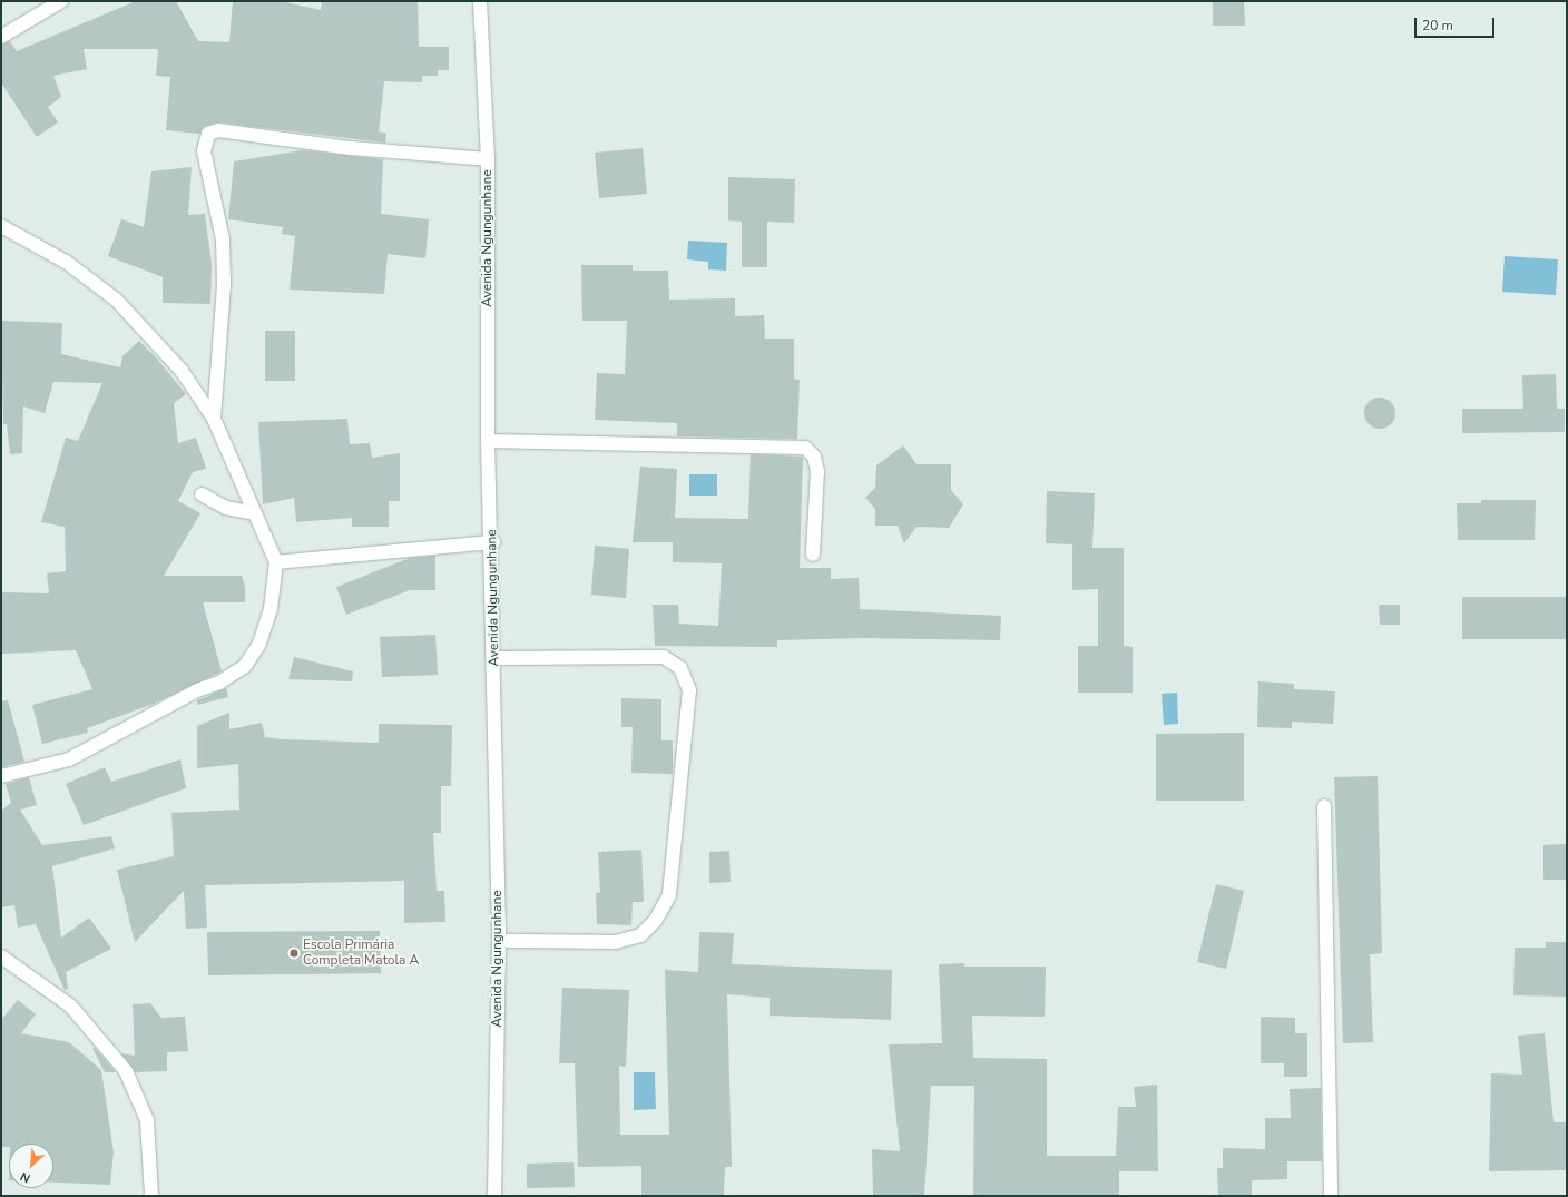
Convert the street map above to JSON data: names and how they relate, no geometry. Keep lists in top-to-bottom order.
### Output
{
  "streets": {
    "street": ["Avenida Ngungunhane"]
  },
  "places": ["Escola Primária Completa Matola A"],
  "scale_bar": "20 m",
  "north": "bottom left"
}
